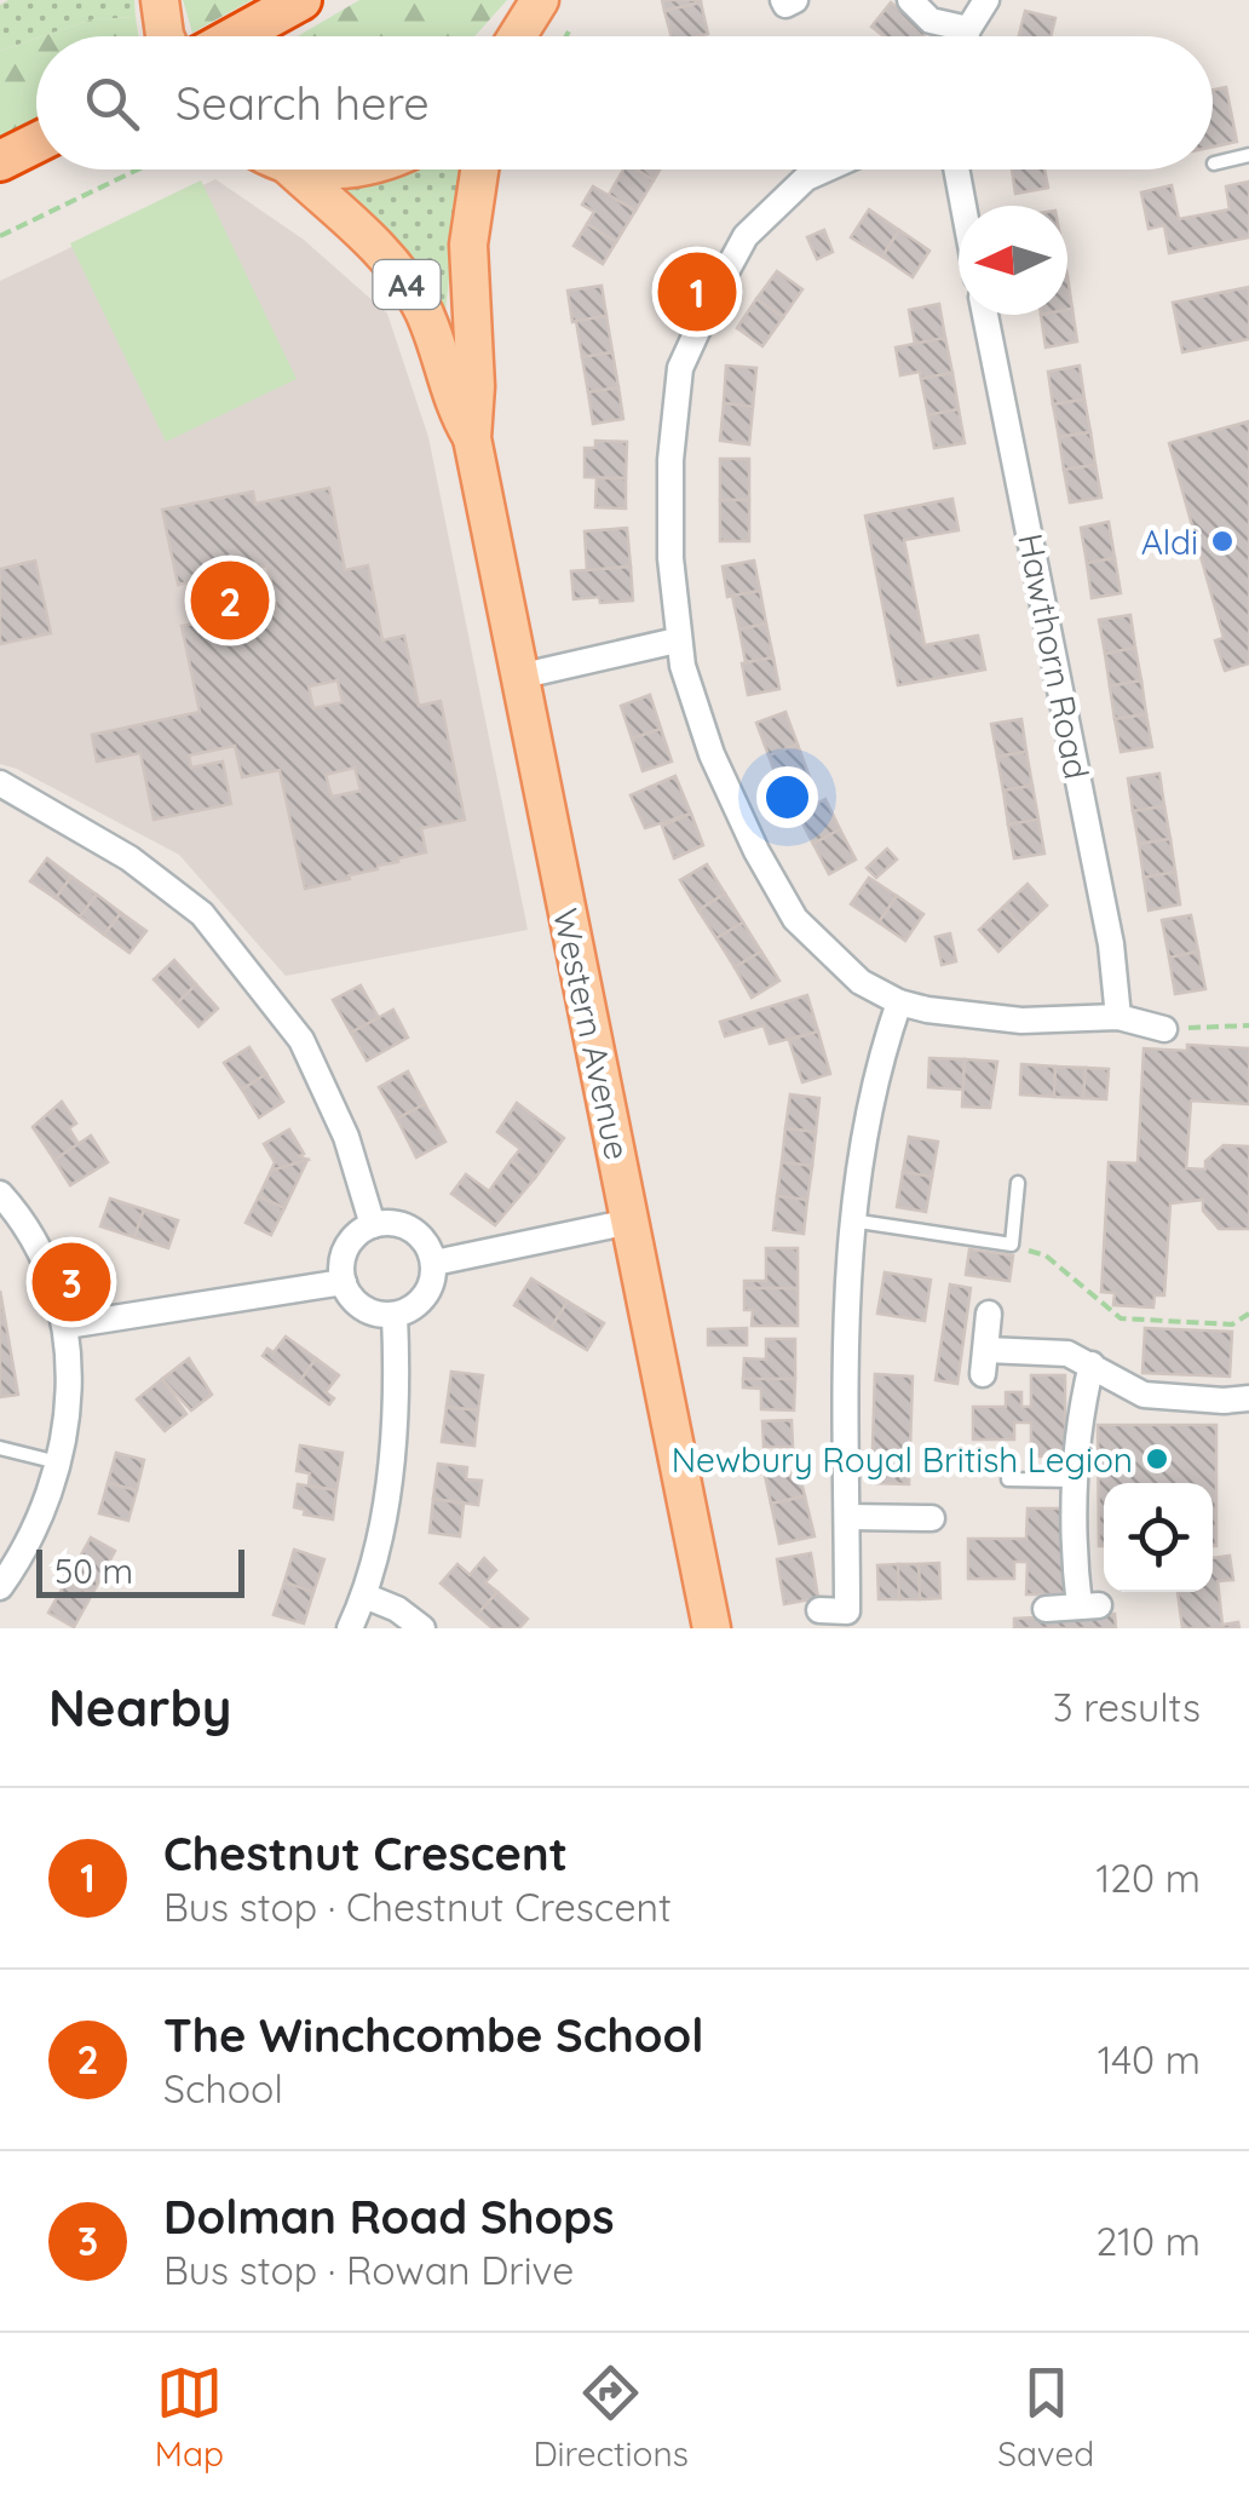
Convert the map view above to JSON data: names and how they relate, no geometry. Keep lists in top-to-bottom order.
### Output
{
  "streets": {
    "main road": ["A4", "Western Avenue"],
    "street": ["Hawthorn Road"]
  },
  "places": ["Aldi", "Newbury Royal British Legion"],
  "scale_bar": "50 m",
  "north": "left",
  "page": {
    "search": "Search here",
    "pins": ["1", "2", "3"],
    "scale": "50 m",
    "heading": ["Nearby", "3 results"],
    "list": [
      {
        "mark": "1",
        "name": "Chestnut Crescent",
        "note": "Bus stop · Chestnut Crescent",
        "value": "120 m"
      },
      {
        "mark": "2",
        "name": "The Winchcombe School",
        "note": "School",
        "value": "140 m"
      },
      {
        "mark": "3",
        "name": "Dolman Road Shops",
        "note": "Bus stop · Rowan Drive",
        "value": "210 m"
      }
    ],
    "nav": ["Map", "Directions", "Saved"]
  }
}
